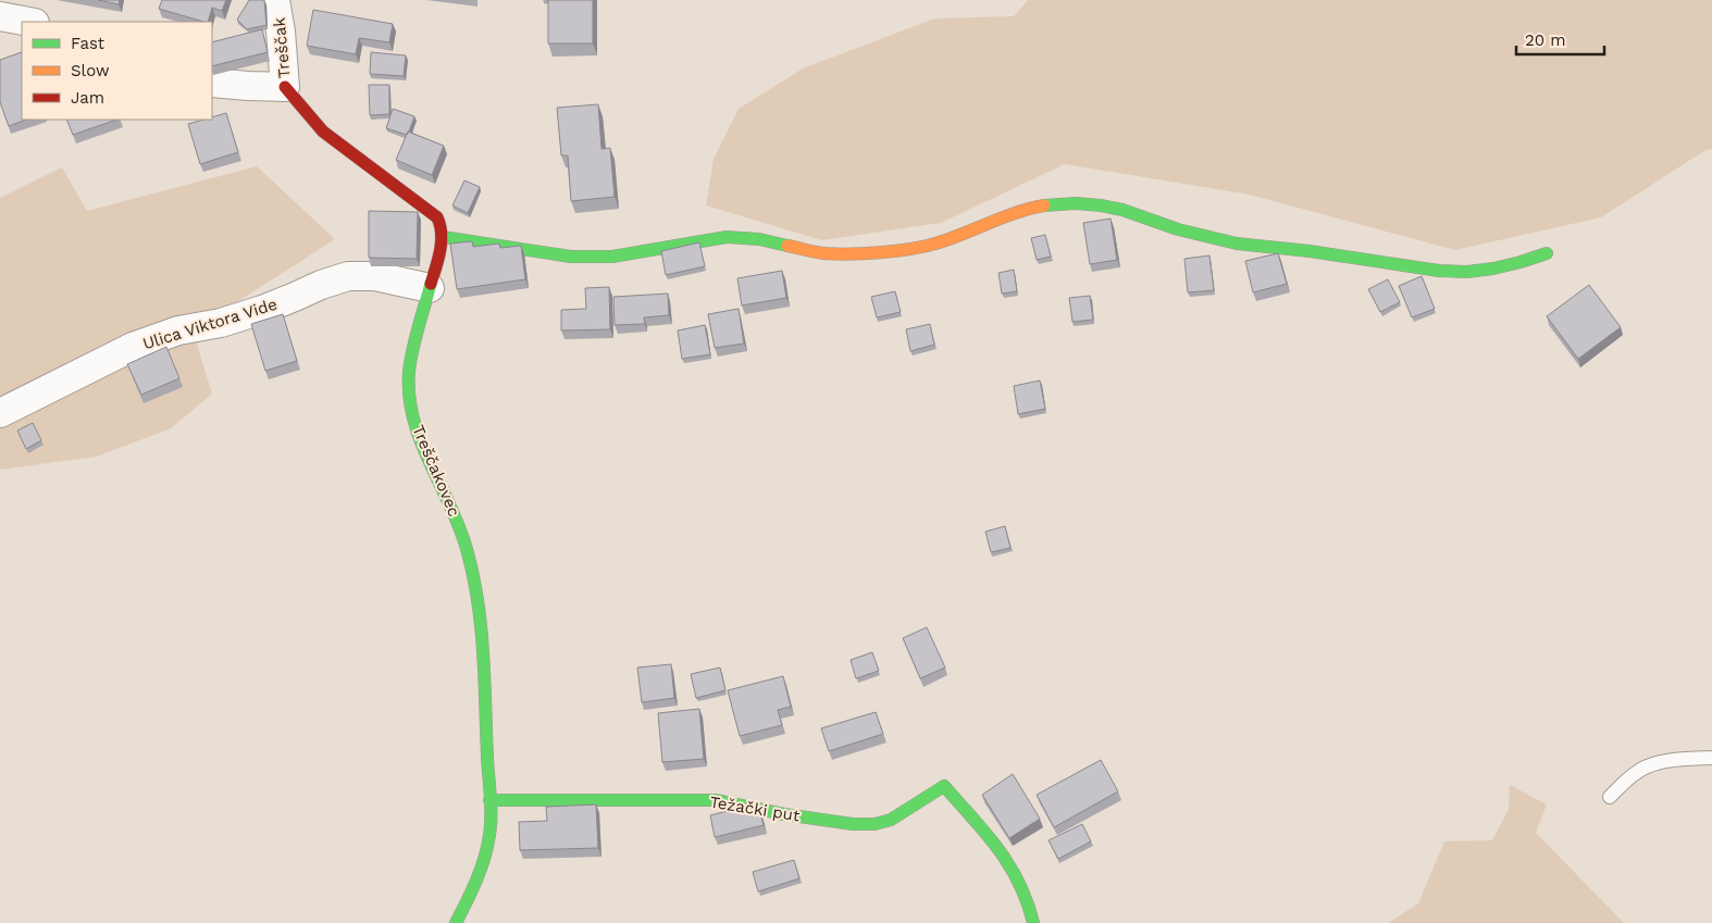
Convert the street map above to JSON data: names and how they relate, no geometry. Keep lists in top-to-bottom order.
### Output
{
  "streets": {
    "street": [
      "Treščak",
      "Ulica Viktora Vide",
      "Treščakovec",
      "Težački put"
    ]
  },
  "crossings": [
    ["Ulica Viktora Vide", "Treščakovec"],
    ["Treščakovec", "Težački put"]
  ],
  "legend": ["Fast", "Slow", "Jam"],
  "scale_bar": "20 m"
}
